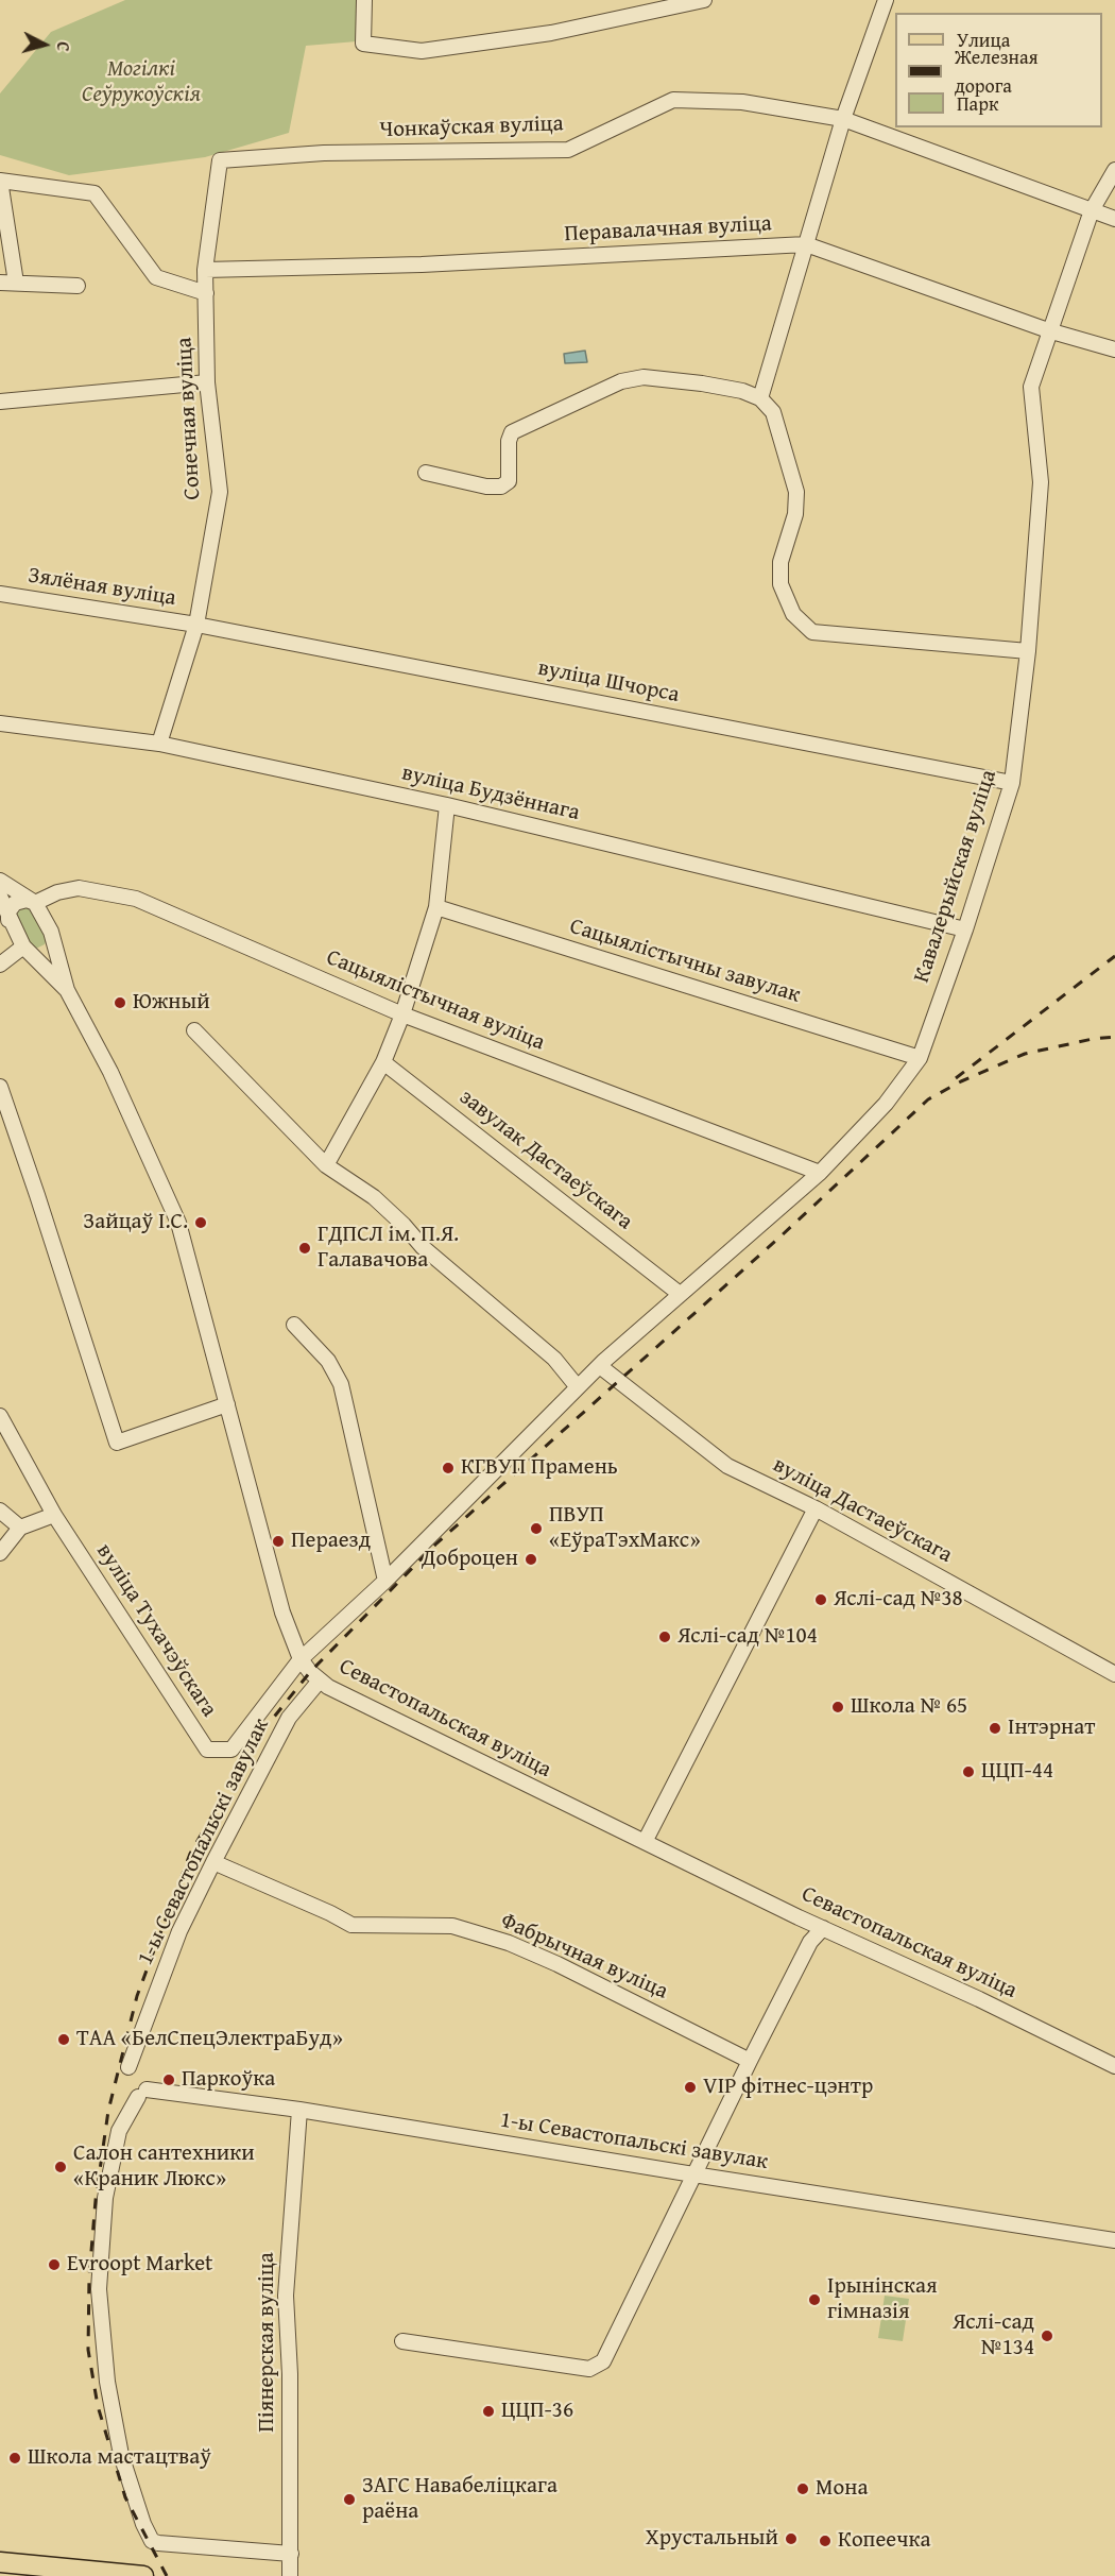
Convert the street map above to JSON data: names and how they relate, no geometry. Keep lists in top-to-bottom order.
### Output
{
  "streets": {
    "street": [
      "Чонкаўская вуліца",
      "Перавалачная вуліца",
      "Сонечная вуліца",
      "Зялёная вуліца",
      "вуліца Шчорса",
      "вуліца Будзённага",
      "Кавалерыйская вуліца",
      "Сацыялістычны завулак",
      "Сацыялістычная вуліца",
      "завулак Дастаеўскага",
      "вуліца Дастаеўскага",
      "вуліца Тухачэўскага",
      "Севастопальская вуліца",
      "1-ы Севастопальскі завулак",
      "Фабрычная вуліца",
      "Піянерская вуліца"
    ]
  },
  "crossings": [
    ["Чонкаўская вуліца", "Сонечная вуліца"],
    ["Чонкаўская вуліца", "Кавалерыйская вуліца"],
    ["Перавалачная вуліца", "Сонечная вуліца"],
    ["Перавалачная вуліца", "Кавалерыйская вуліца"],
    ["Сонечная вуліца", "Зялёная вуліца"],
    ["Сонечная вуліца", "вуліца Шчорса"],
    ["Сонечная вуліца", "вуліца Будзённага"],
    ["Зялёная вуліца", "вуліца Шчорса"],
    ["вуліца Шчорса", "Кавалерыйская вуліца"],
    ["вуліца Будзённага", "Кавалерыйская вуліца"],
    ["Кавалерыйская вуліца", "Сацыялістычны завулак"],
    ["Кавалерыйская вуліца", "Сацыялістычная вуліца"],
    ["Кавалерыйская вуліца", "завулак Дастаеўскага"],
    ["Кавалерыйская вуліца", "вуліца Дастаеўскага"],
    ["Сацыялістычная вуліца", "Севастопальская вуліца"],
    ["вуліца Тухачэўскага", "Севастопальская вуліца"],
    ["Севастопальская вуліца", "1-ы Севастопальскі завулак"],
    ["1-ы Севастопальскі завулак", "Фабрычная вуліца"],
    ["1-ы Севастопальскі завулак", "Піянерская вуліца"]
  ],
  "parks": ["Могілкі Сеўрукоўскія"],
  "places": [
    "Южный",
    "Зайцаў І.С.",
    "ГДПСЛ ім. П.Я. Галавачова",
    "КГВУП Прамень",
    "ПВУП «ЕўраТэхМакс»",
    "Пераезд",
    "Доброцен",
    "Яслі-сад №38",
    "Яслі-сад №104",
    "Школа № 65",
    "Інтэрнат",
    "ЦЦП-44",
    "ТАА «БелСпецЭлектраБуд»",
    "Паркоўка",
    "VIP фітнес-цэнтр",
    "Салон сантехники «Краник Люкс»",
    "Evroopt Market",
    "Ірынінская гімназія",
    "Яслі-сад №134",
    "ЦЦП-36",
    "Школа мастацтваў",
    "Мона",
    "ЗАГС Навабеліцкага раёна",
    "Хрустальный",
    "Копеечка"
  ],
  "legend": ["Улица", "Железная дорога", "Парк"],
  "north": "right"
}
